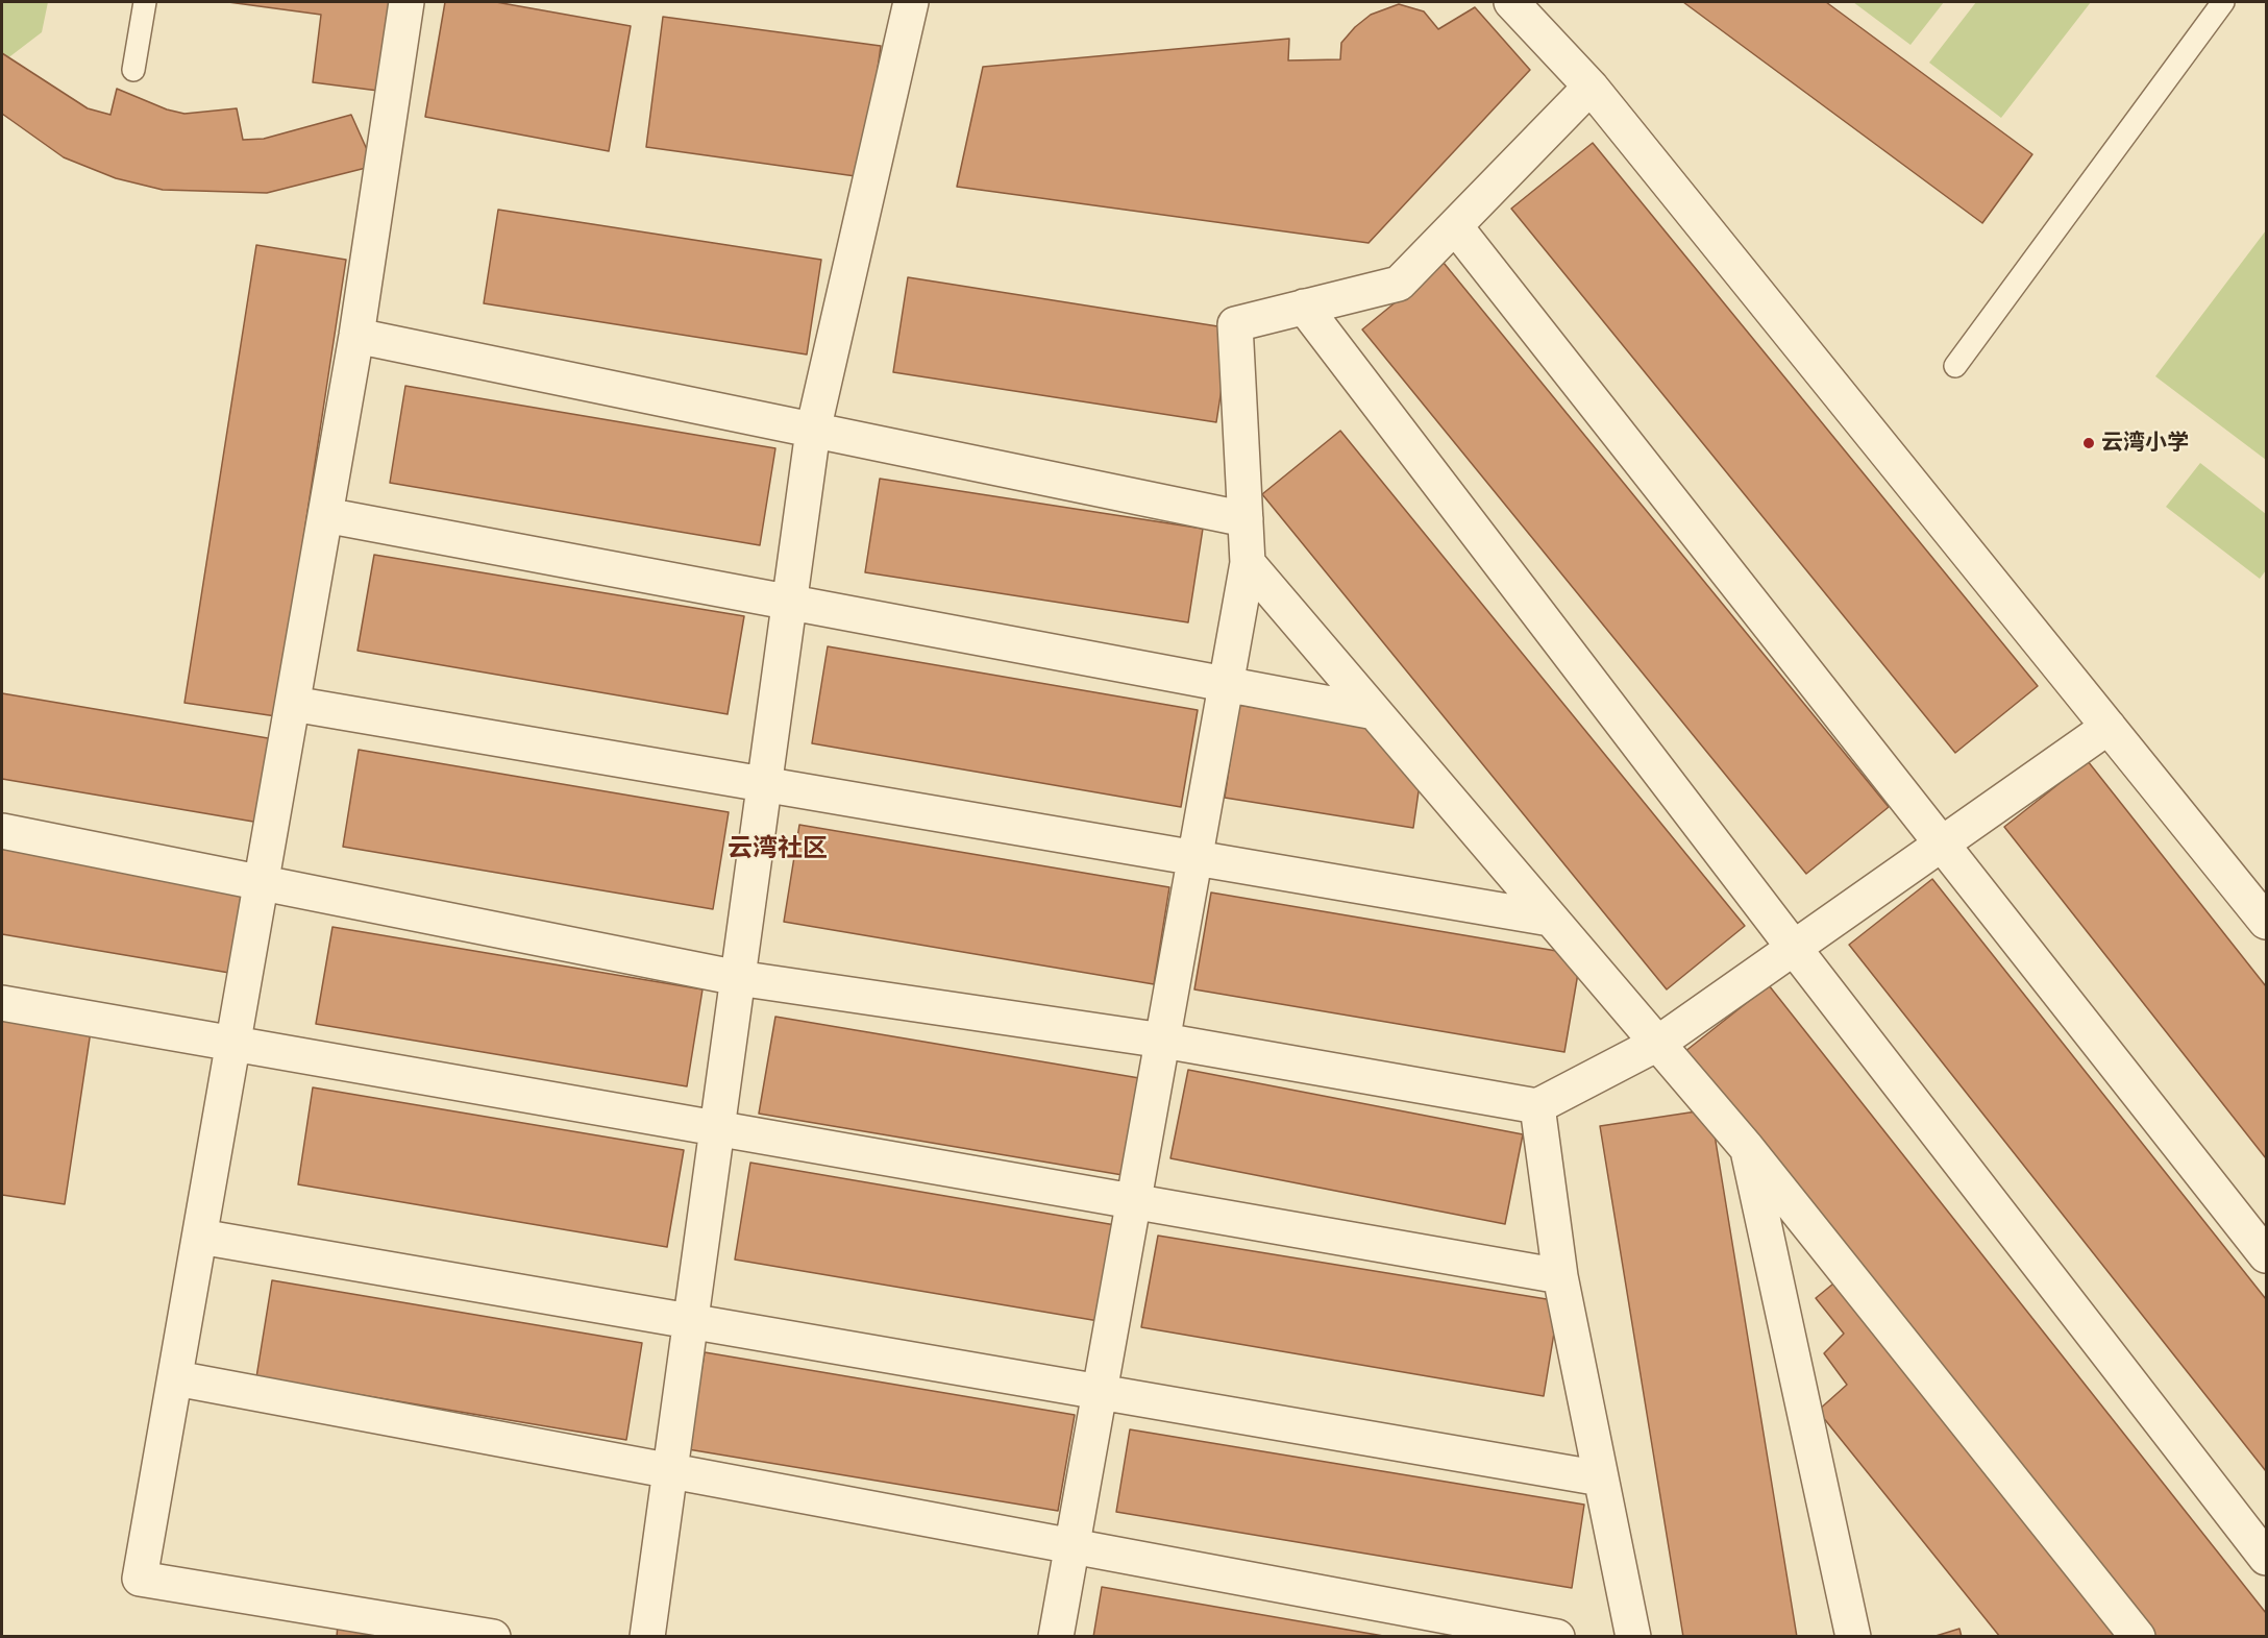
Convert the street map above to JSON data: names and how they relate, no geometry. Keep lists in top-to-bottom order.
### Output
{
  "districts": ["云湾社区"],
  "places": ["云湾小学"]
}
